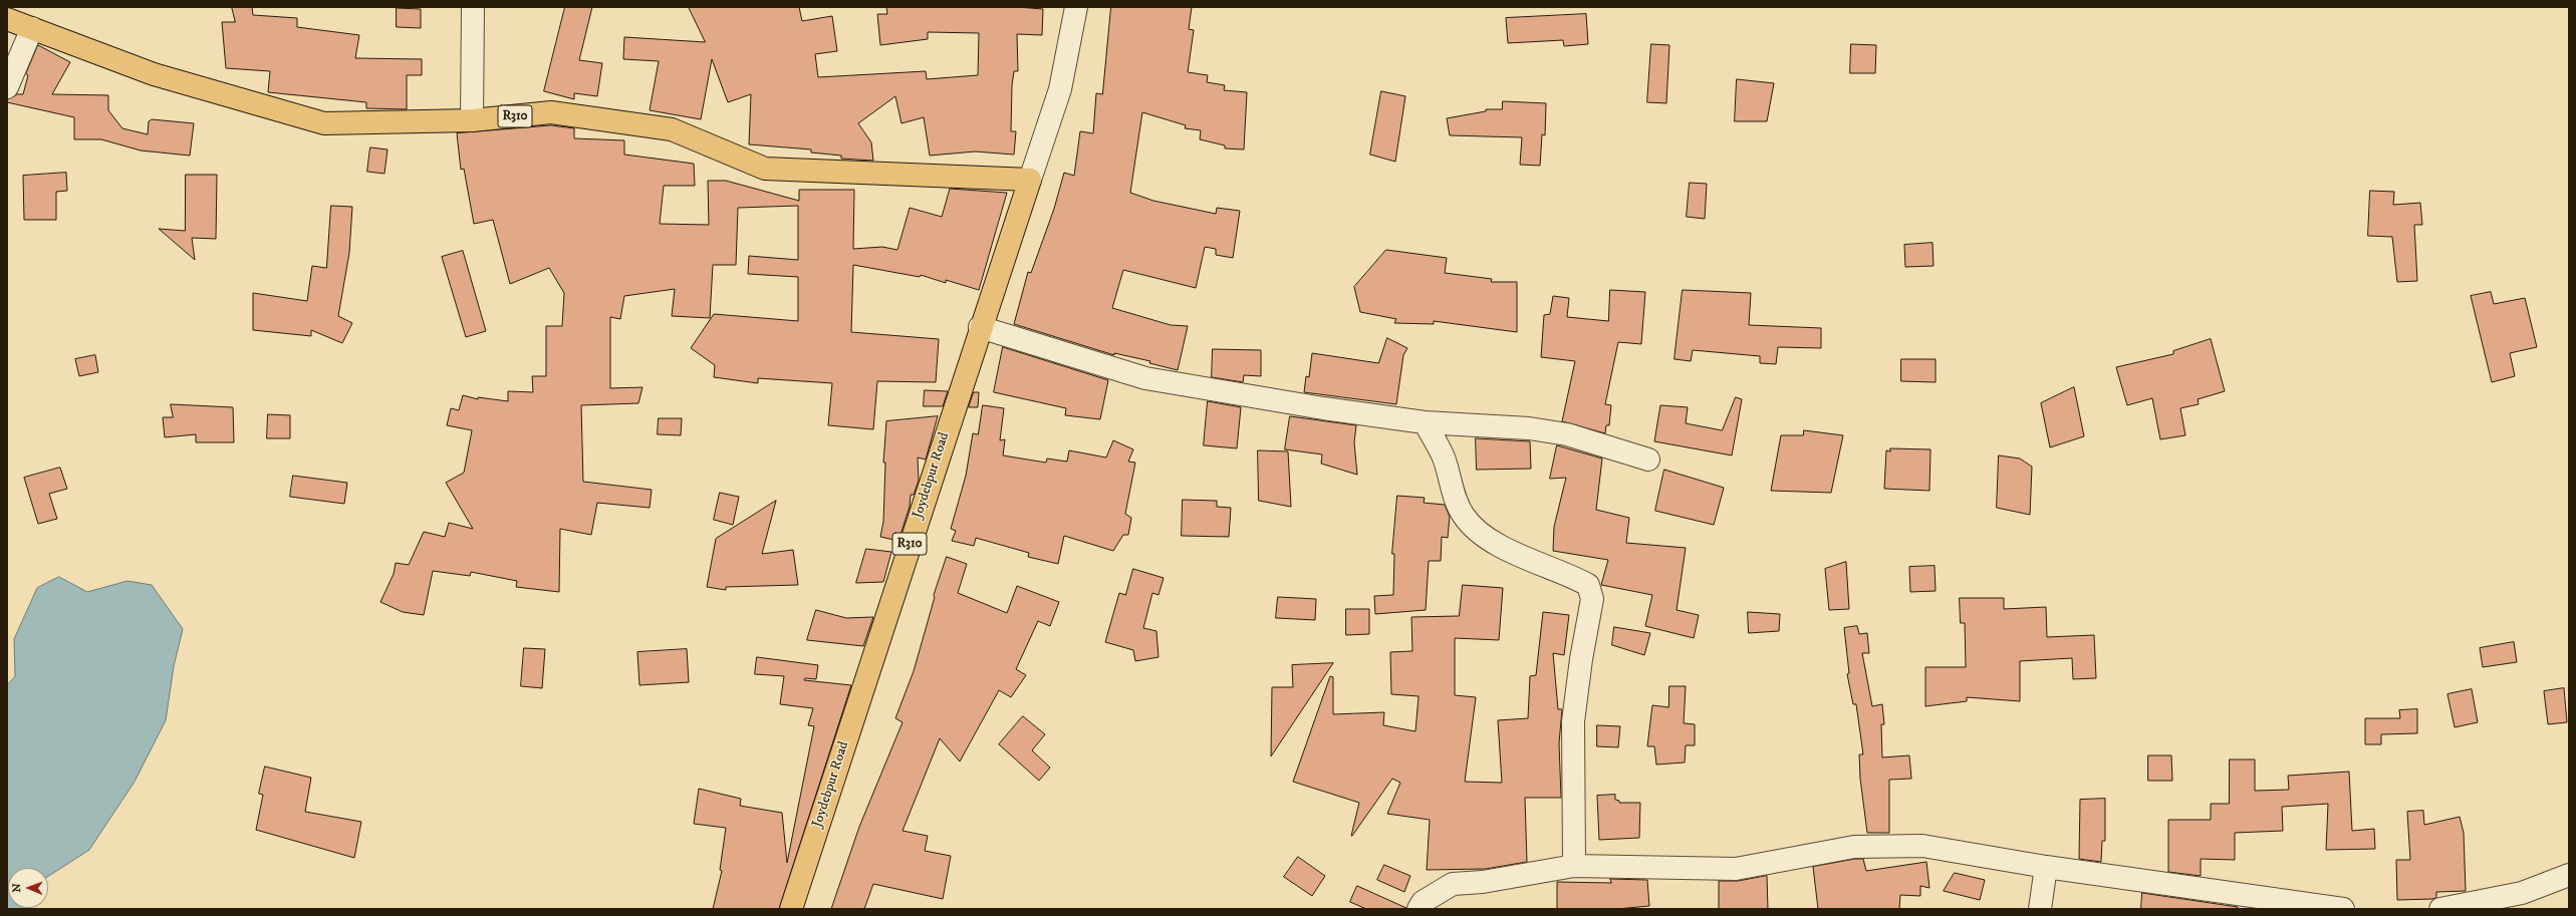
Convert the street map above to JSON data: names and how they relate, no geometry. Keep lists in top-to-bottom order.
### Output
{
  "streets": {
    "main road": ["R310", "Joydebpur Road"]
  },
  "crossings": [
    ["R310", "Joydebpur Road"]
  ],
  "north": "left"
}
